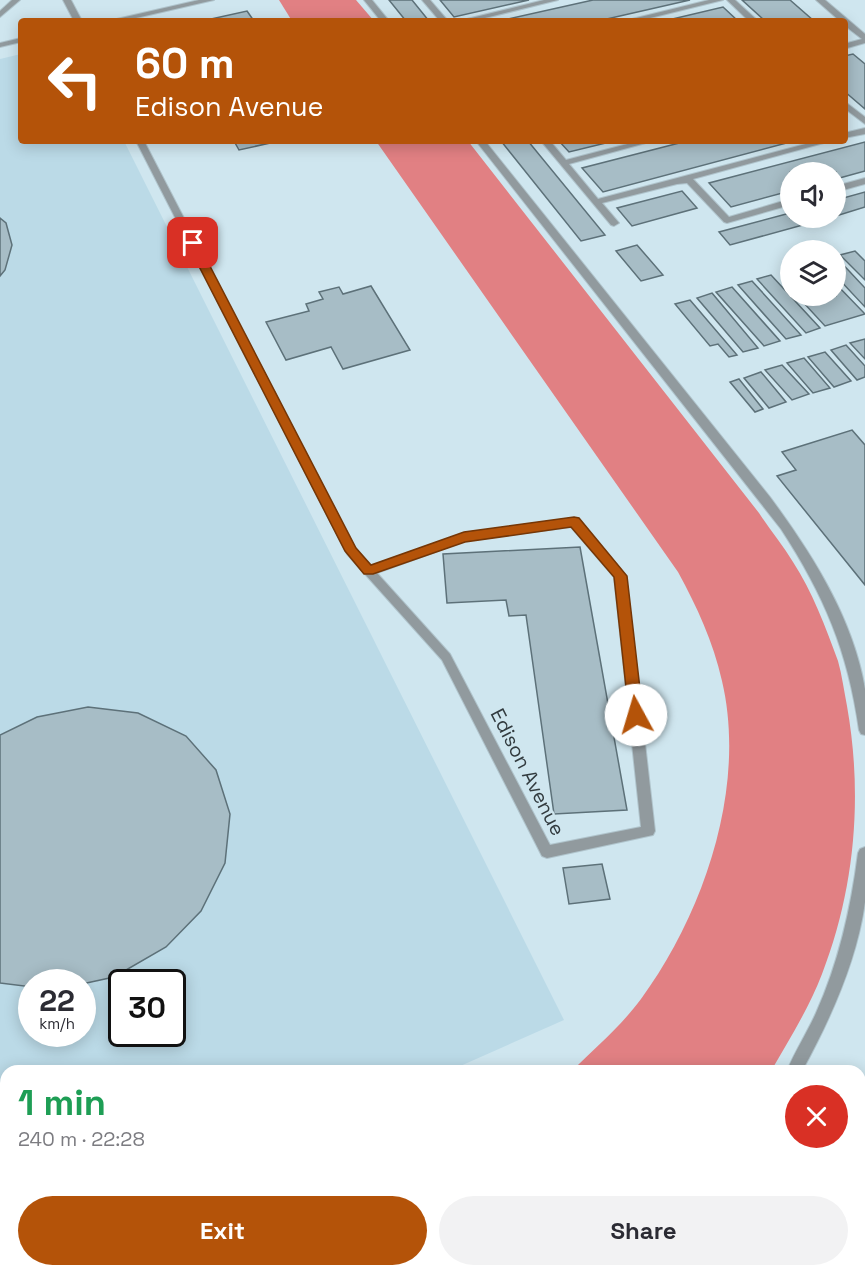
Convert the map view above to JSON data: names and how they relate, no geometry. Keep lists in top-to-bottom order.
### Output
{
  "streets": {
    "street": ["Edison Avenue"]
  },
  "page": {
    "turn": ["60 m", "Edison Avenue"],
    "speed": "22 km/h",
    "limit": "30",
    "heading": ["1 min", "240 m · 22:28"],
    "buttons": ["Exit", "Share"]
  }
}
